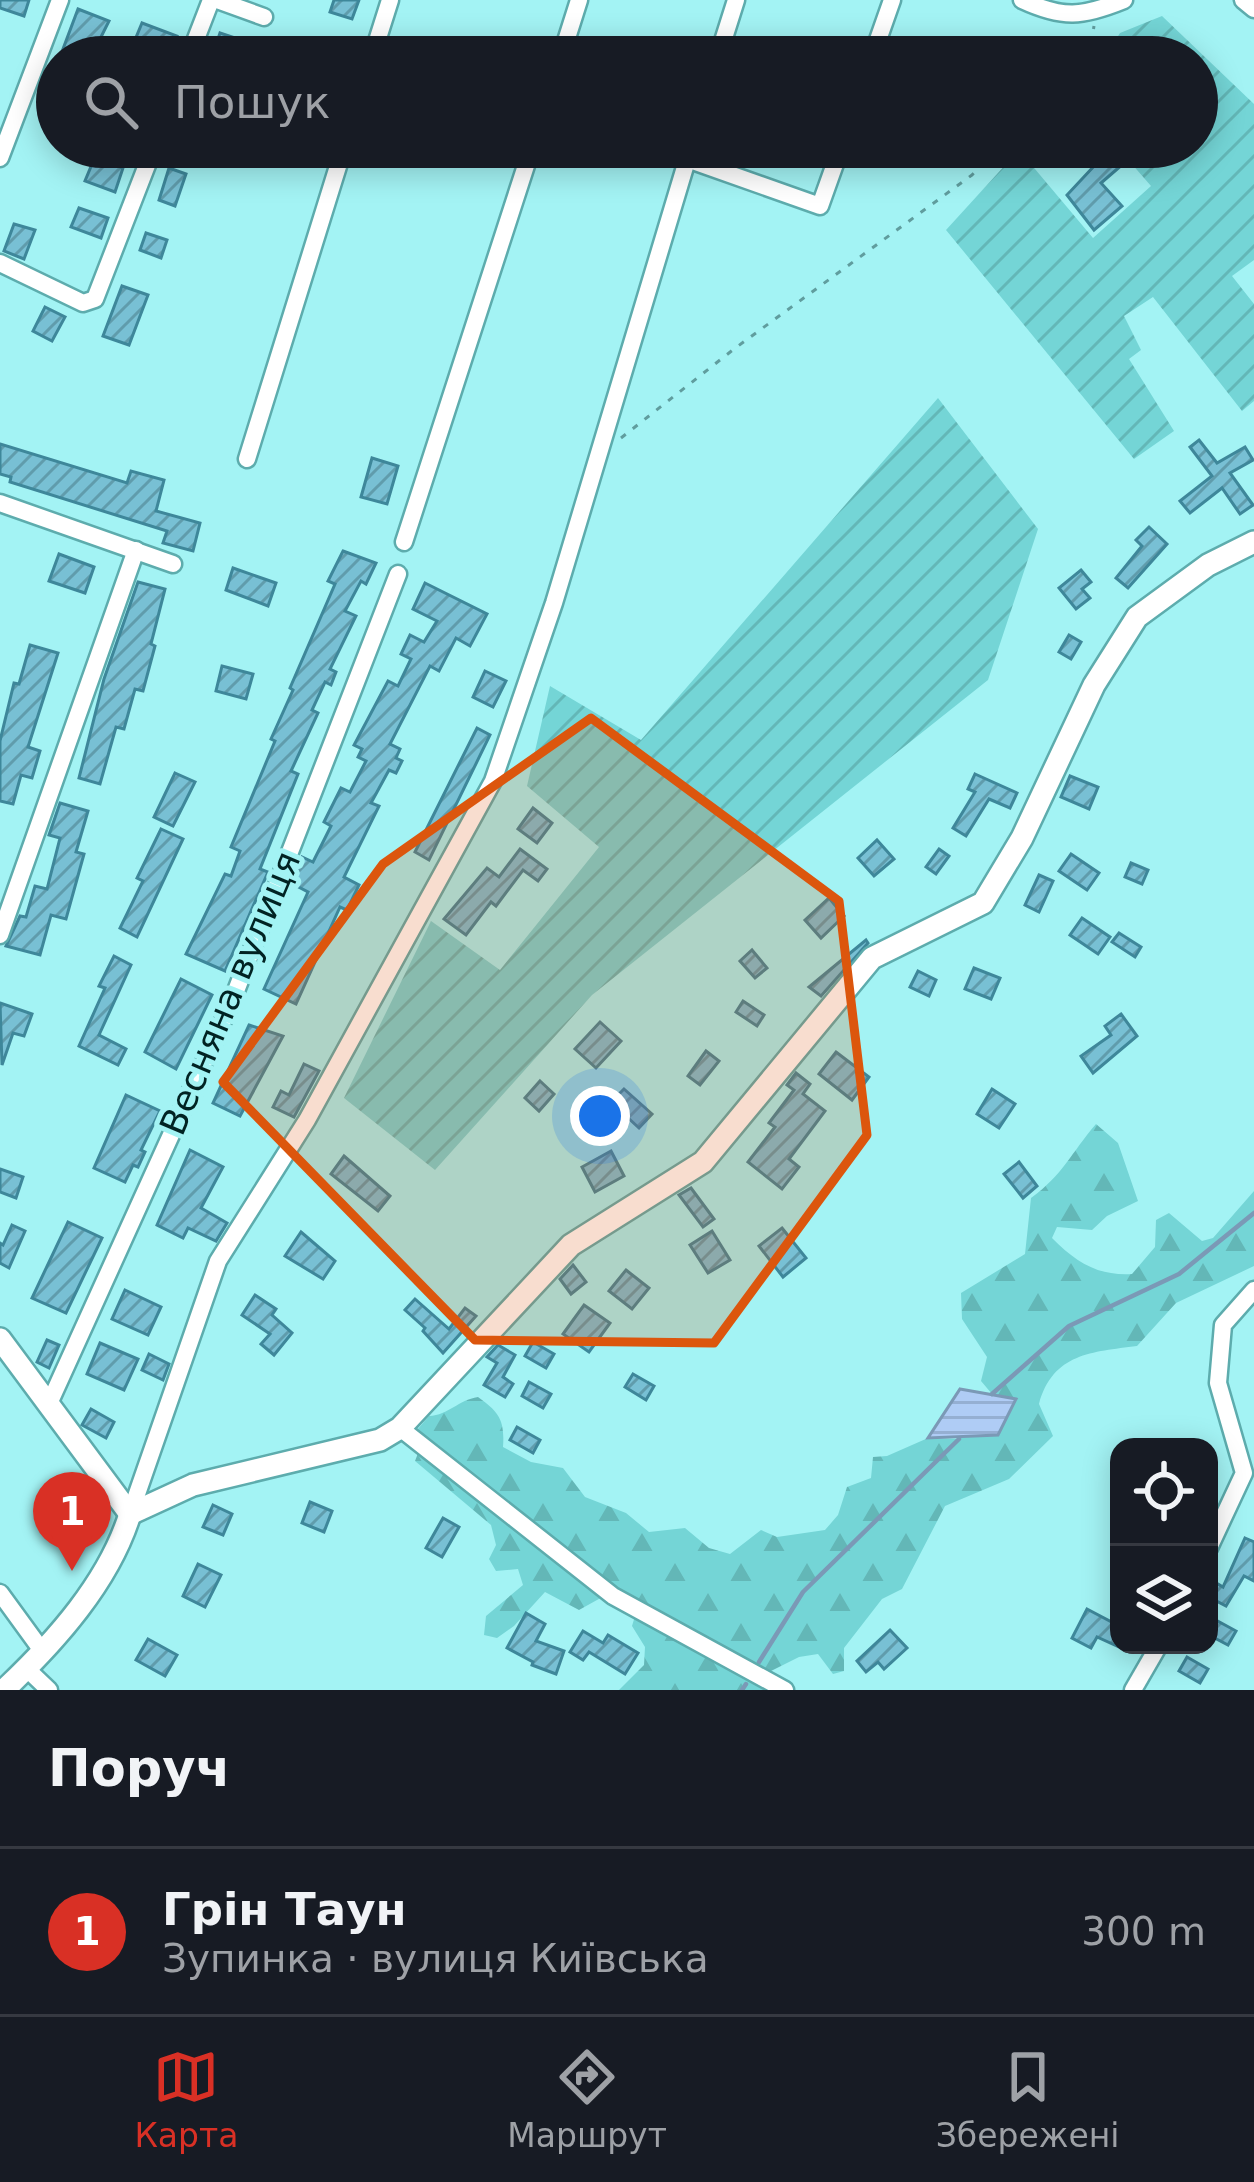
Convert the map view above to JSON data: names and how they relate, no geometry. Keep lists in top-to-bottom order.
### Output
{
  "streets": {
    "street": ["Весняна вулиця"]
  },
  "page": {
    "search": "Пошук",
    "pins": "1",
    "heading": "Поруч",
    "list": [
      {
        "mark": "1",
        "name": "Грін Таун",
        "note": "Зупинка · вулиця Київська",
        "value": "300 m"
      }
    ],
    "nav": ["Карта", "Маршрут", "Збережені"]
  }
}
